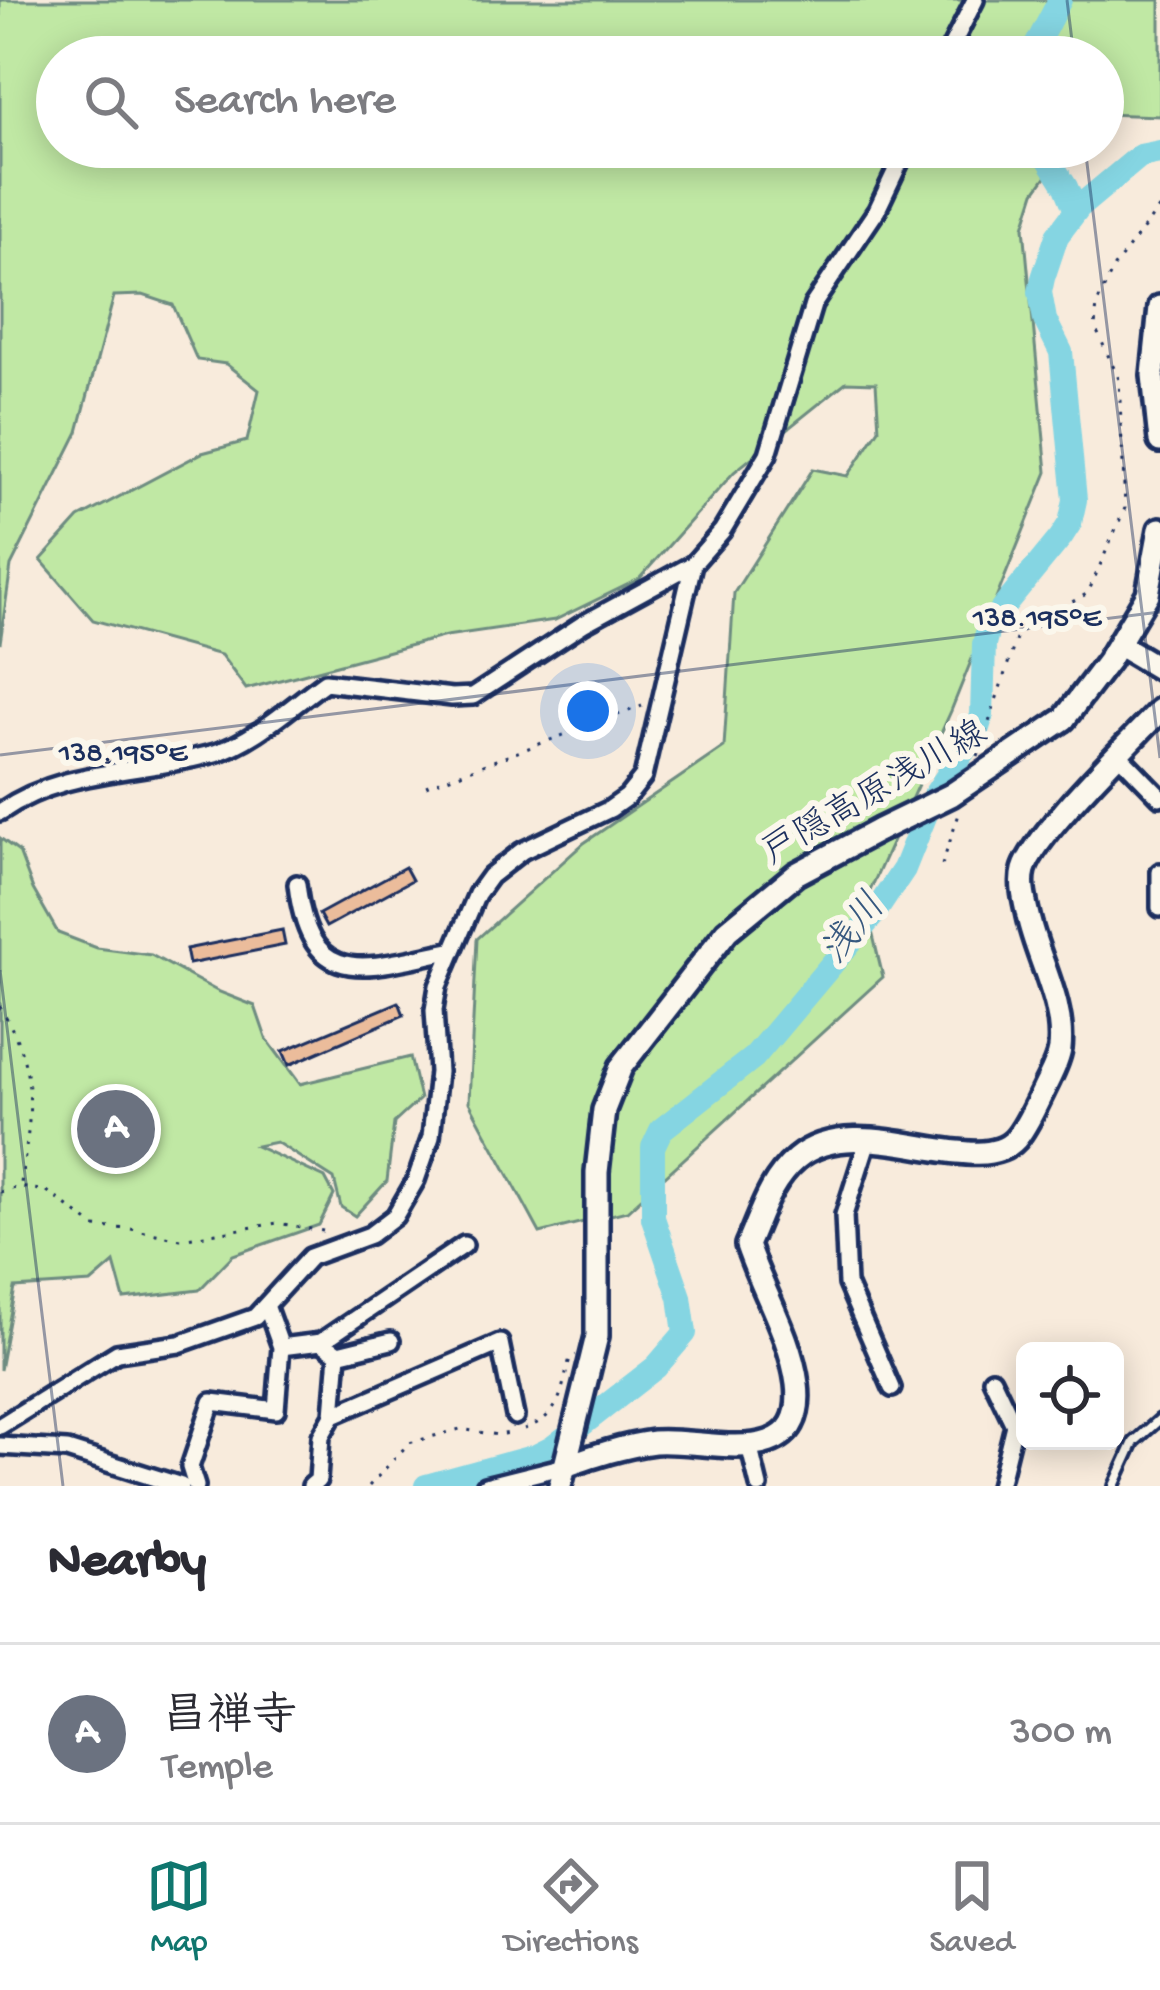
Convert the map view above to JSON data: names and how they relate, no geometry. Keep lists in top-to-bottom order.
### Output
{
  "streets": {
    "main road": ["戸隠高原浅川線"]
  },
  "water": ["浅川"],
  "page": {
    "search": "Search here",
    "pins": "A",
    "heading": "Nearby",
    "list": [
      {
        "mark": "A",
        "name": "昌禅寺",
        "note": "Temple",
        "value": "300 m"
      }
    ],
    "nav": ["Map", "Directions", "Saved"]
  },
  "coordinates": ["138.195°E"]
}
